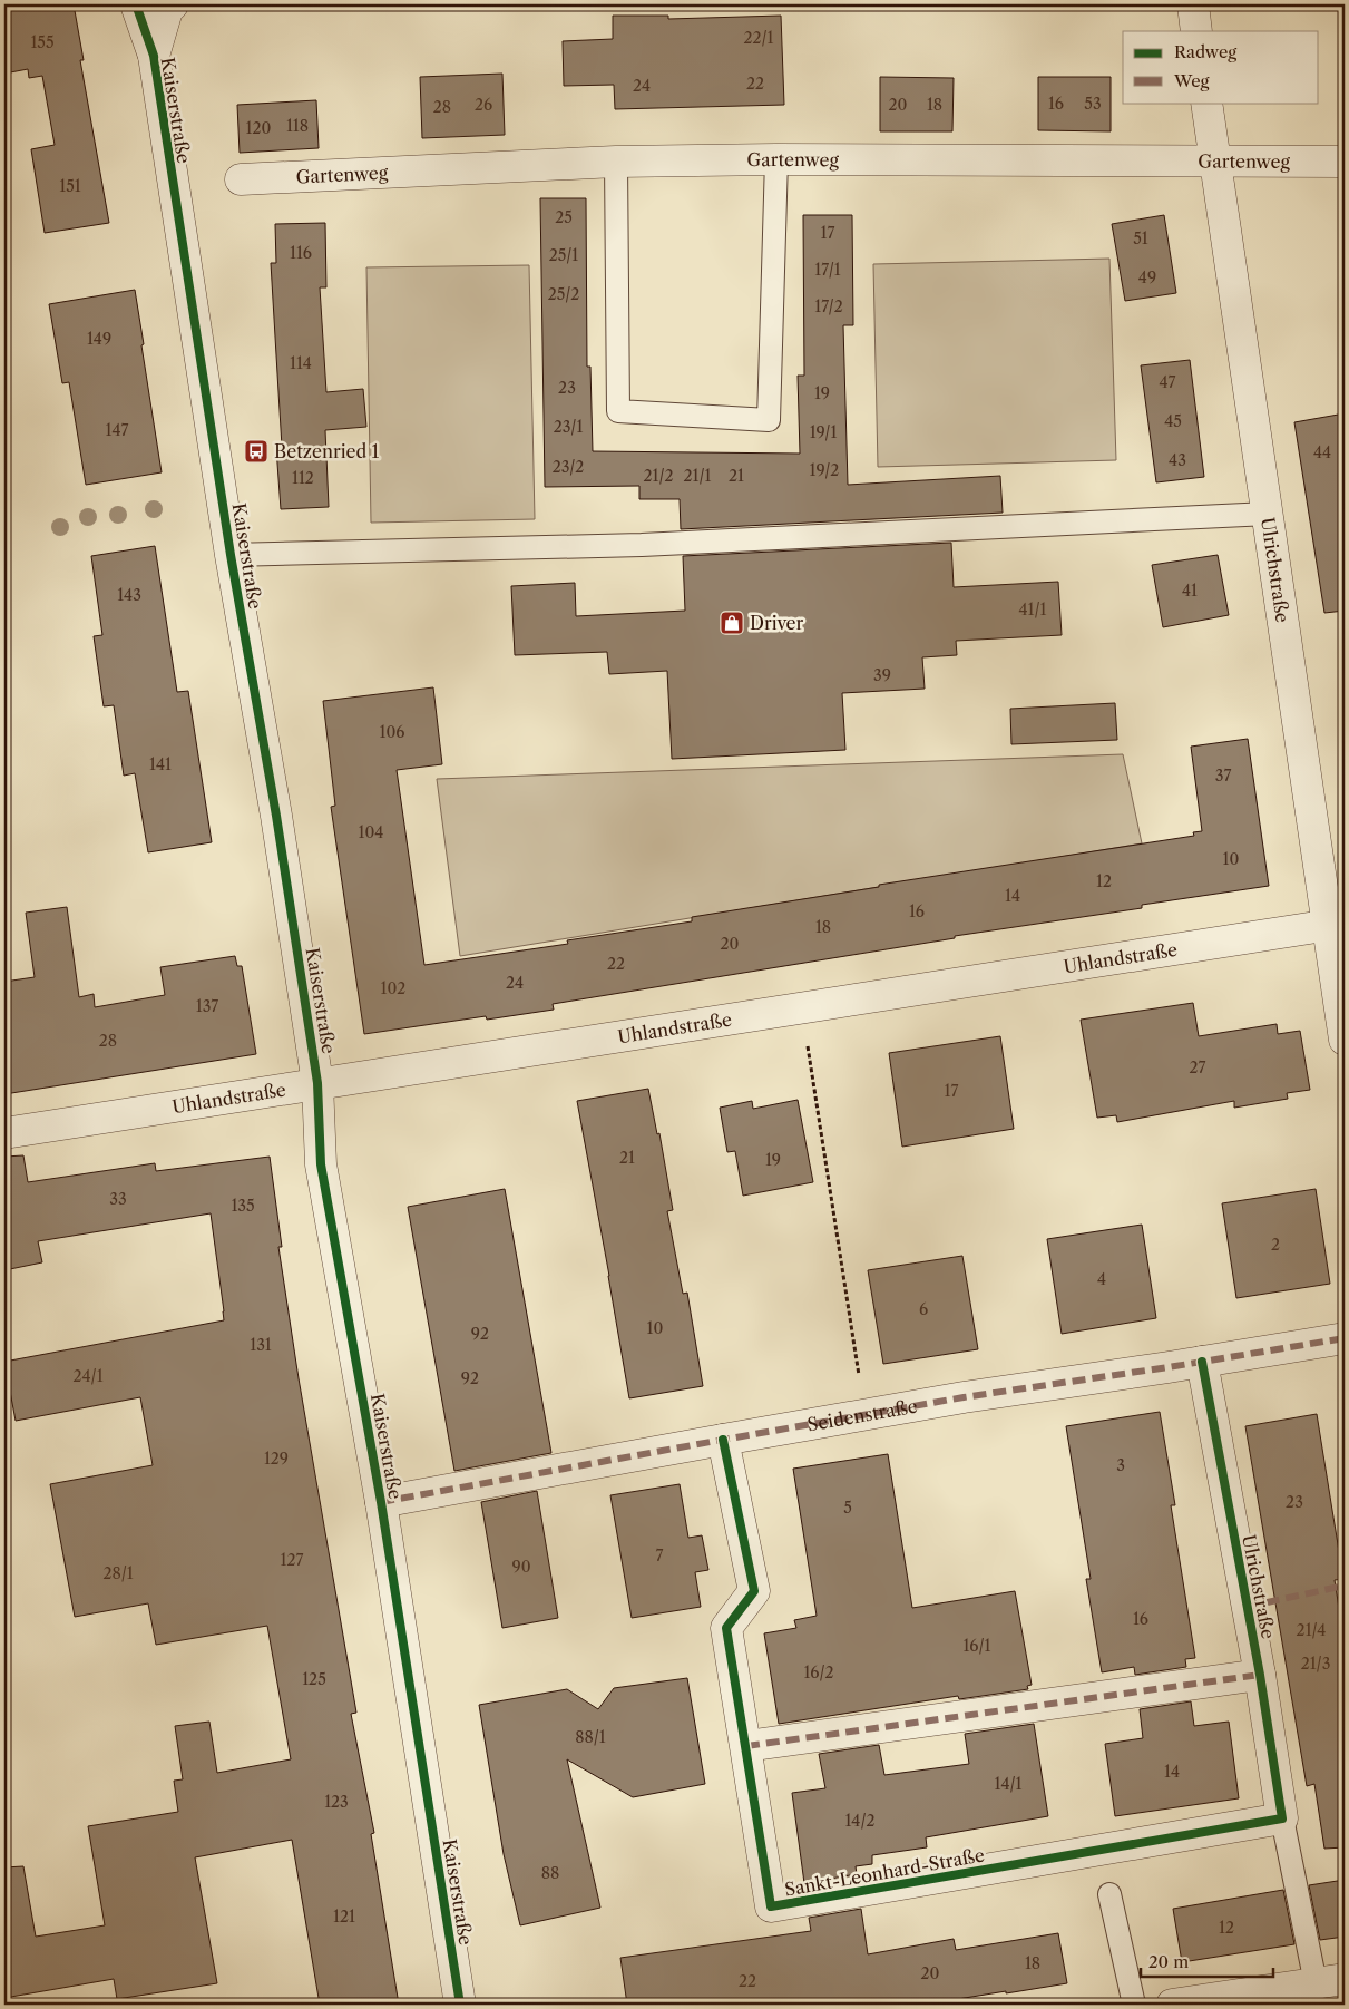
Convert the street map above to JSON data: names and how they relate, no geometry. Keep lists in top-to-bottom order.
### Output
{
  "streets": {
    "street": [
      "Kaiserstraße",
      "Gartenweg",
      "Ulrichstraße",
      "Uhlandstraße",
      "Seidenstraße",
      "Sankt-Leonhard-Straße"
    ]
  },
  "crossings": [
    ["Kaiserstraße", "Uhlandstraße"],
    ["Kaiserstraße", "Seidenstraße"],
    ["Gartenweg", "Ulrichstraße"],
    ["Ulrichstraße", "Uhlandstraße"],
    ["Ulrichstraße", "Seidenstraße"],
    ["Ulrichstraße", "Sankt-Leonhard-Straße"],
    ["Seidenstraße", "Sankt-Leonhard-Straße"]
  ],
  "places": {
    "bus stop": ["Betzenried 1"],
    "shop": ["Driver"]
  },
  "house_numbers": [
    "22/1",
    "155",
    "22",
    "24",
    "16",
    "53",
    "26",
    "20",
    "18",
    "28",
    "118",
    "120",
    "151",
    "25",
    "17",
    "51",
    "116",
    "25/1",
    "17/1",
    "49",
    "25/2",
    "17/2",
    "149",
    "114",
    "47",
    "23",
    "19",
    "45",
    "23/1",
    "147",
    "19/1",
    "44",
    "43",
    "23/2",
    "19/2",
    "21/2",
    "21/1",
    "21",
    "112",
    "41",
    "143",
    "41/1",
    "39",
    "106",
    "141",
    "37",
    "104",
    "10",
    "12",
    "14",
    "16",
    "18",
    "20",
    "22",
    "24",
    "102",
    "137",
    "28",
    "27",
    "17",
    "21",
    "19",
    "33",
    "135",
    "2",
    "4",
    "6",
    "10",
    "92",
    "131",
    "24/1",
    "92",
    "129",
    "3",
    "23",
    "5",
    "7",
    "127",
    "90",
    "28/1",
    "16",
    "21/4",
    "16/1",
    "21/3",
    "16/2",
    "125",
    "88/1",
    "14",
    "14/1",
    "123",
    "14/2",
    "88",
    "121",
    "12",
    "18",
    "20",
    "22"
  ],
  "legend": ["Radweg", "Weg"],
  "scale_bar": "20 m"
}
